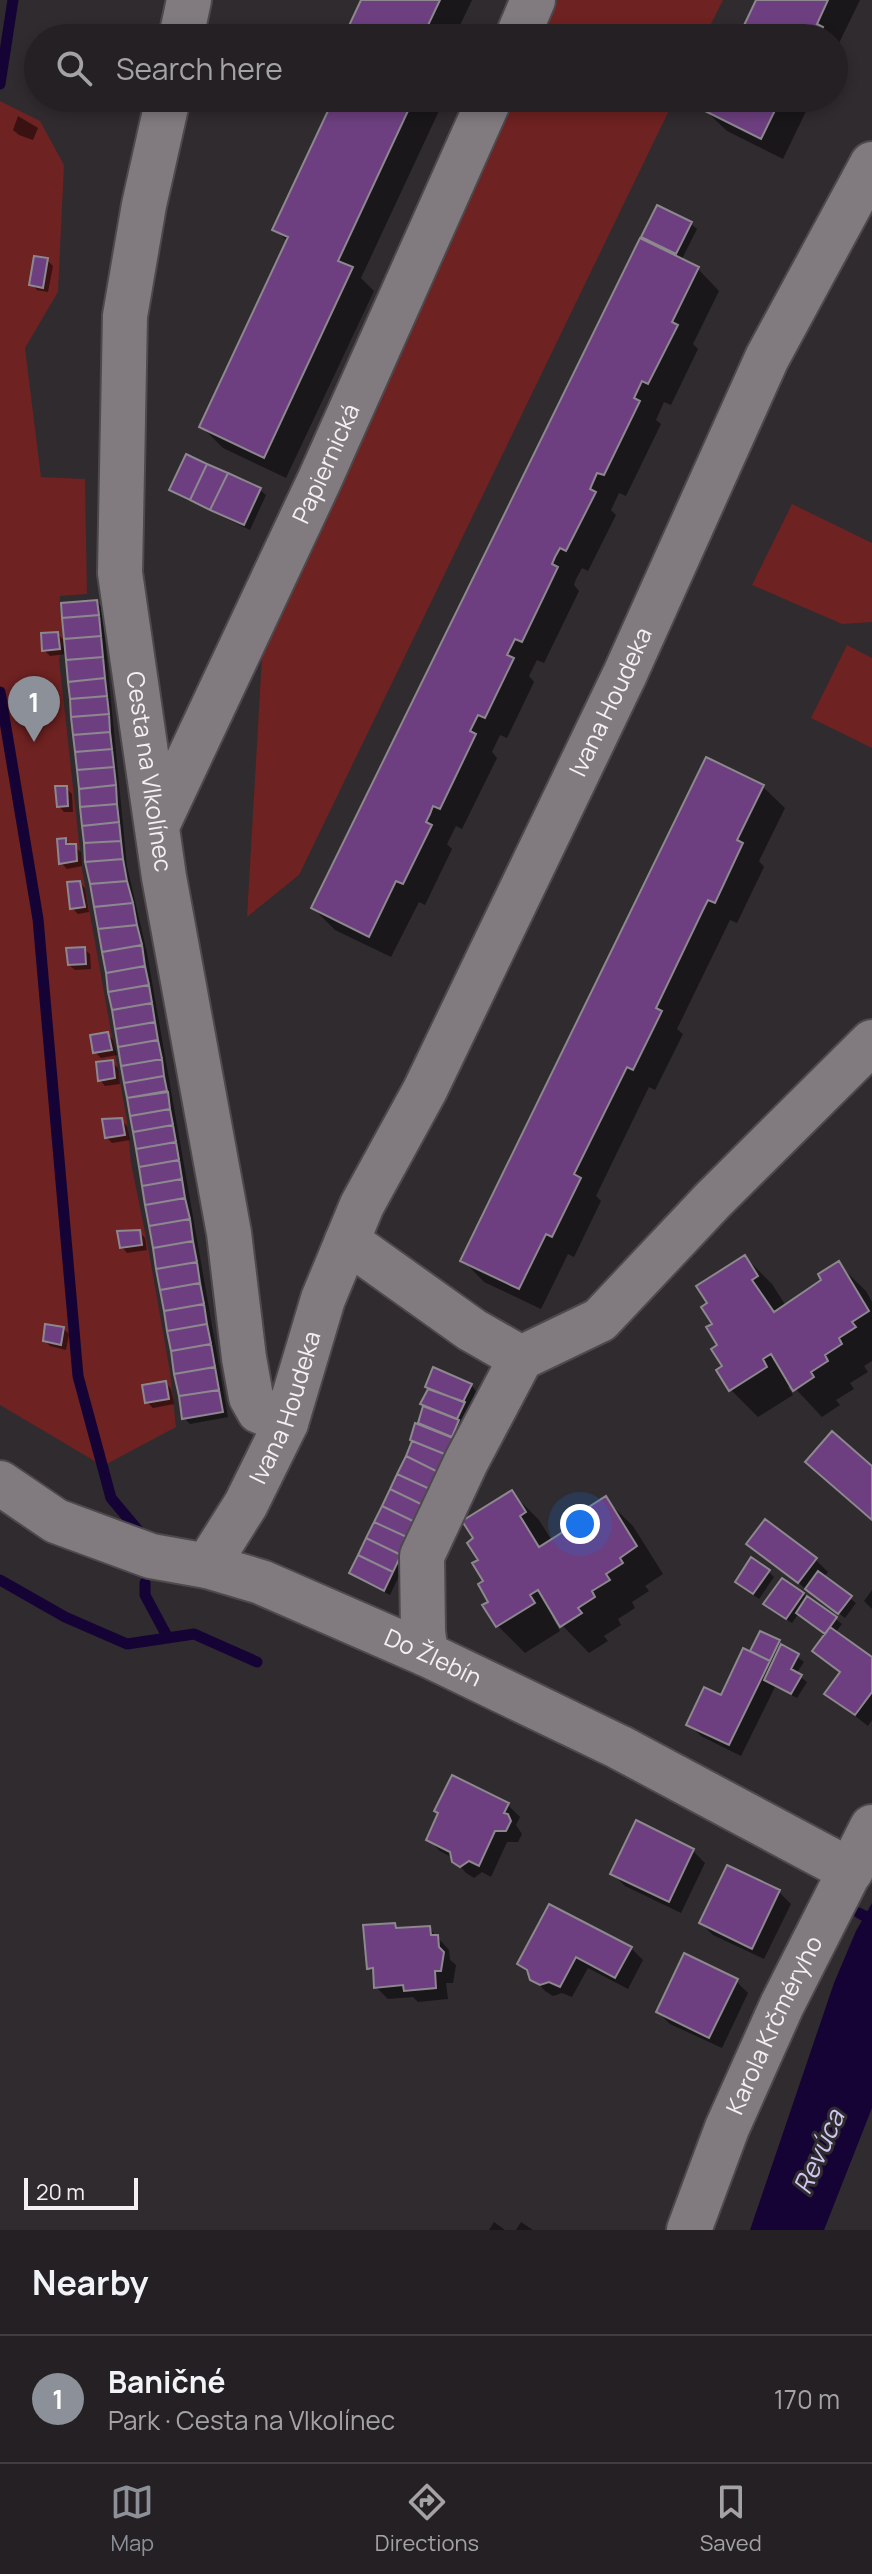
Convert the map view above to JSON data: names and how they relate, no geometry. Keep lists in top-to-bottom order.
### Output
{
  "streets": {
    "street": [
      "Papiernická",
      "Ivana Houdeka",
      "Cesta na Vlkolínec",
      "Do Žlebín",
      "Karola Krčméryho"
    ]
  },
  "crossings": [
    ["Papiernická", "Cesta na Vlkolínec"],
    ["Ivana Houdeka", "Cesta na Vlkolínec"],
    ["Ivana Houdeka", "Do Žlebín"],
    ["Do Žlebín", "Karola Krčméryho"]
  ],
  "water": ["Revúca"],
  "scale_bar": "20 m",
  "page": {
    "search": "Search here",
    "pins": "1",
    "scale": "20 m",
    "heading": "Nearby",
    "list": [
      {
        "mark": "1",
        "name": "Baničné",
        "note": "Park · Cesta na Vlkolínec",
        "value": "170 m"
      }
    ],
    "nav": ["Map", "Directions", "Saved"]
  }
}
